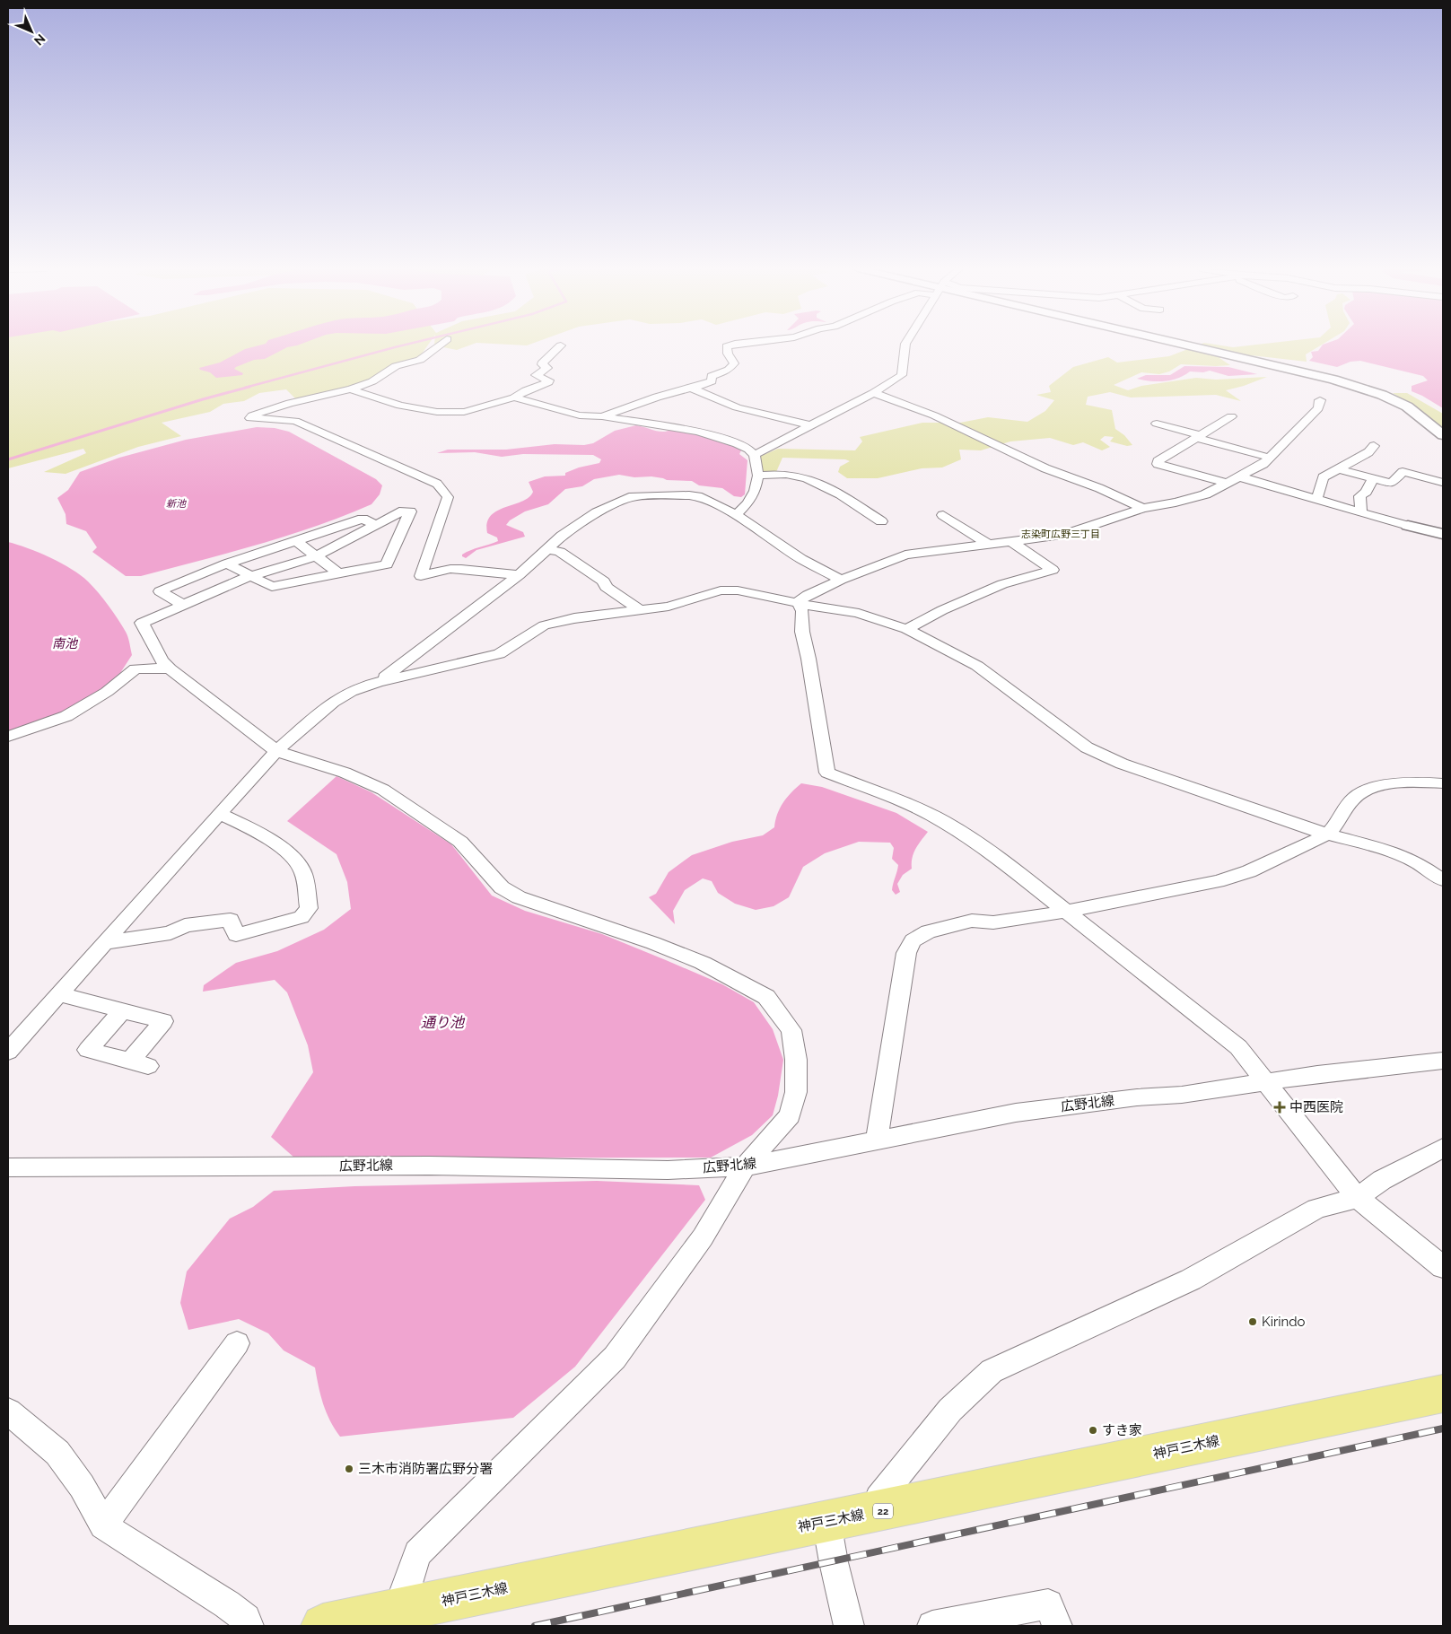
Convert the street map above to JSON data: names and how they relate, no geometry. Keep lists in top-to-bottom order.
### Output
{
  "streets": {
    "main road": ["神戸三木線", "22"],
    "street": ["広野北線"]
  },
  "districts": ["志染町広野三丁目"],
  "water": ["新池", "南池", "通り池"],
  "places": {
    "health": ["中西医院"],
    "other": ["Kirindo", "すき家", "三木市消防署広野分署"]
  },
  "north": "bottom right"
}
